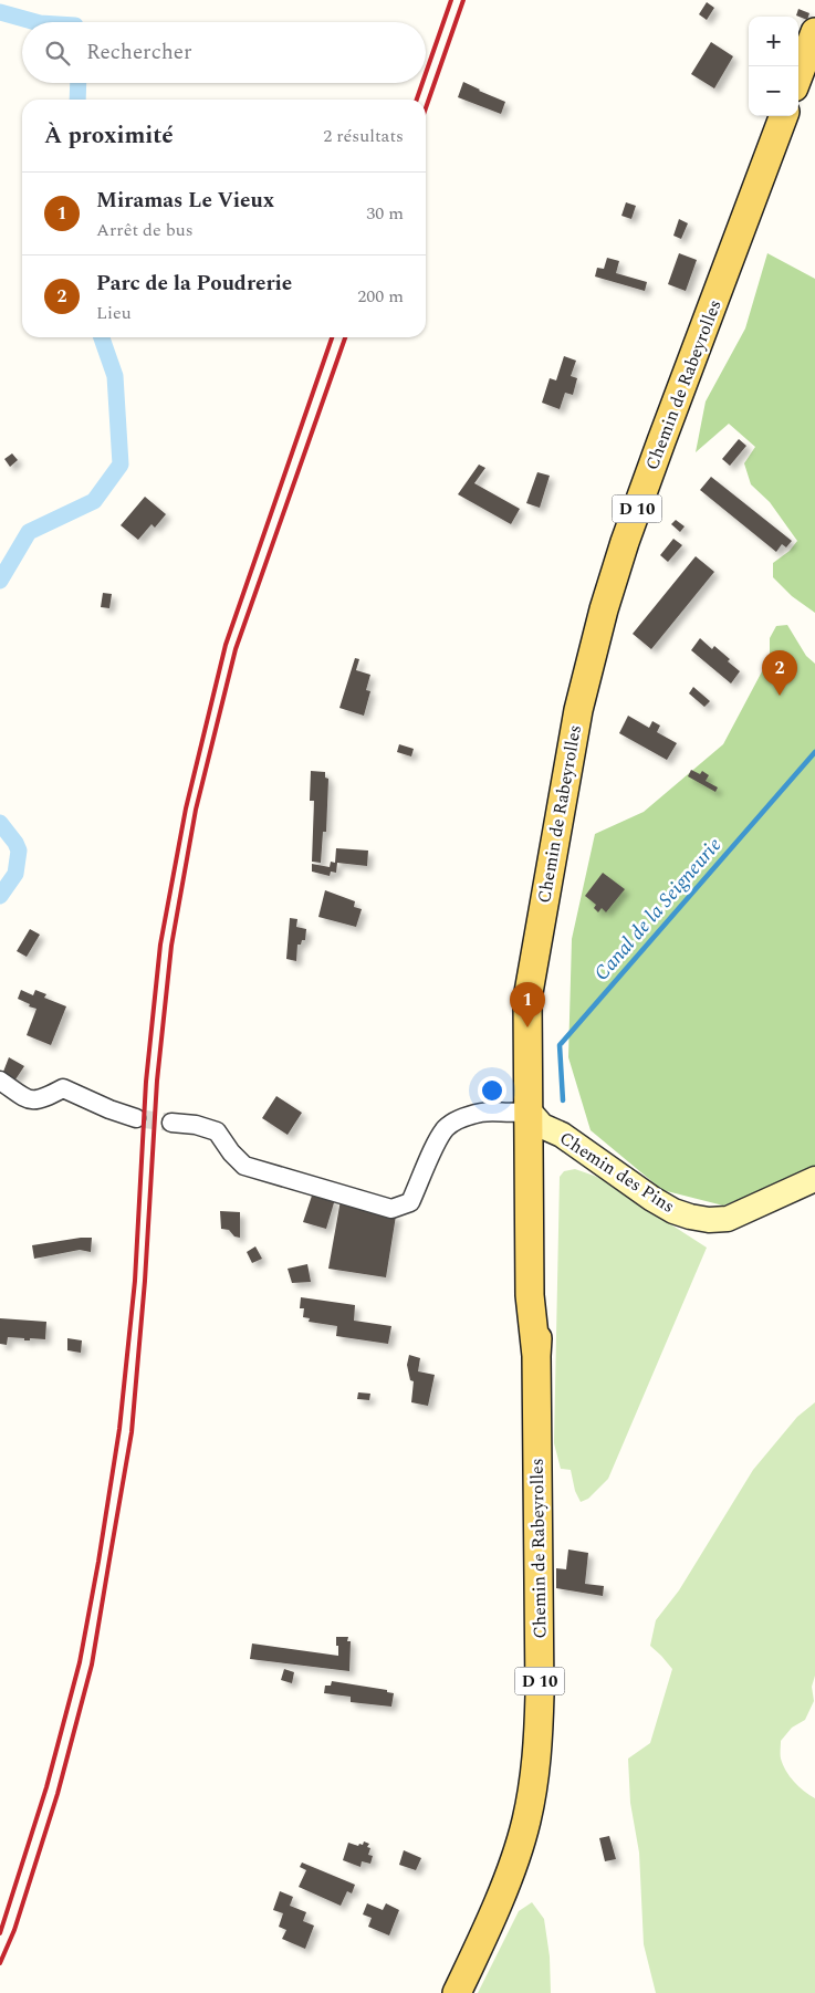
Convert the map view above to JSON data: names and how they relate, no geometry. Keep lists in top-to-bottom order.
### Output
{
  "streets": {
    "main road": ["Chemin de Rabeyrolles", "D 10"],
    "street": ["Chemin des Pins"]
  },
  "crossings": [
    ["Chemin de Rabeyrolles", "Chemin des Pins"]
  ],
  "water": ["Canal de la Seigneurie"],
  "page": {
    "map_buttons": ["+", "−"],
    "search": "Rechercher",
    "heading": ["À proximité", "2 résultats"],
    "list": [
      {
        "mark": "1",
        "name": "Miramas Le Vieux",
        "note": "Arrêt de bus",
        "value": "30 m"
      },
      {
        "mark": "2",
        "name": "Parc de la Poudrerie",
        "note": "Lieu",
        "value": "200 m"
      }
    ],
    "pins": ["2", "1"]
  }
}
